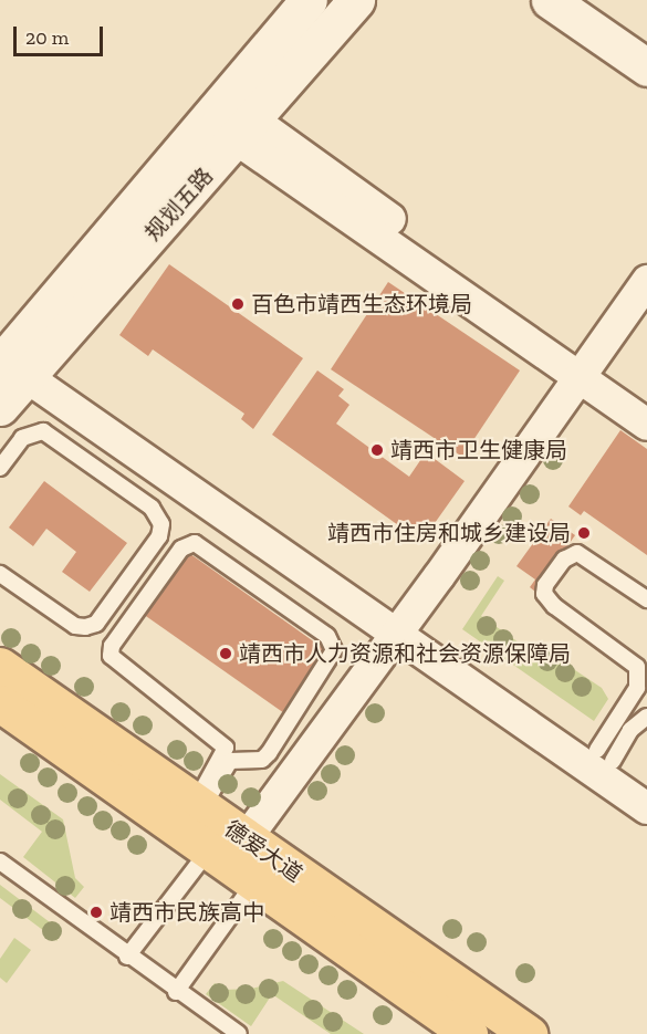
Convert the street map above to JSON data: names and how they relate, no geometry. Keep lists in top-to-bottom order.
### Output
{
  "streets": {
    "main road": ["德爱大道"],
    "street": ["规划五路"]
  },
  "places": [
    "百色市靖西生态环境局",
    "靖西市卫生健康局",
    "靖西市住房和城乡建设局",
    "靖西市人力资源和社会资源保障局",
    "靖西市民族高中"
  ],
  "scale_bar": "20 m"
}
